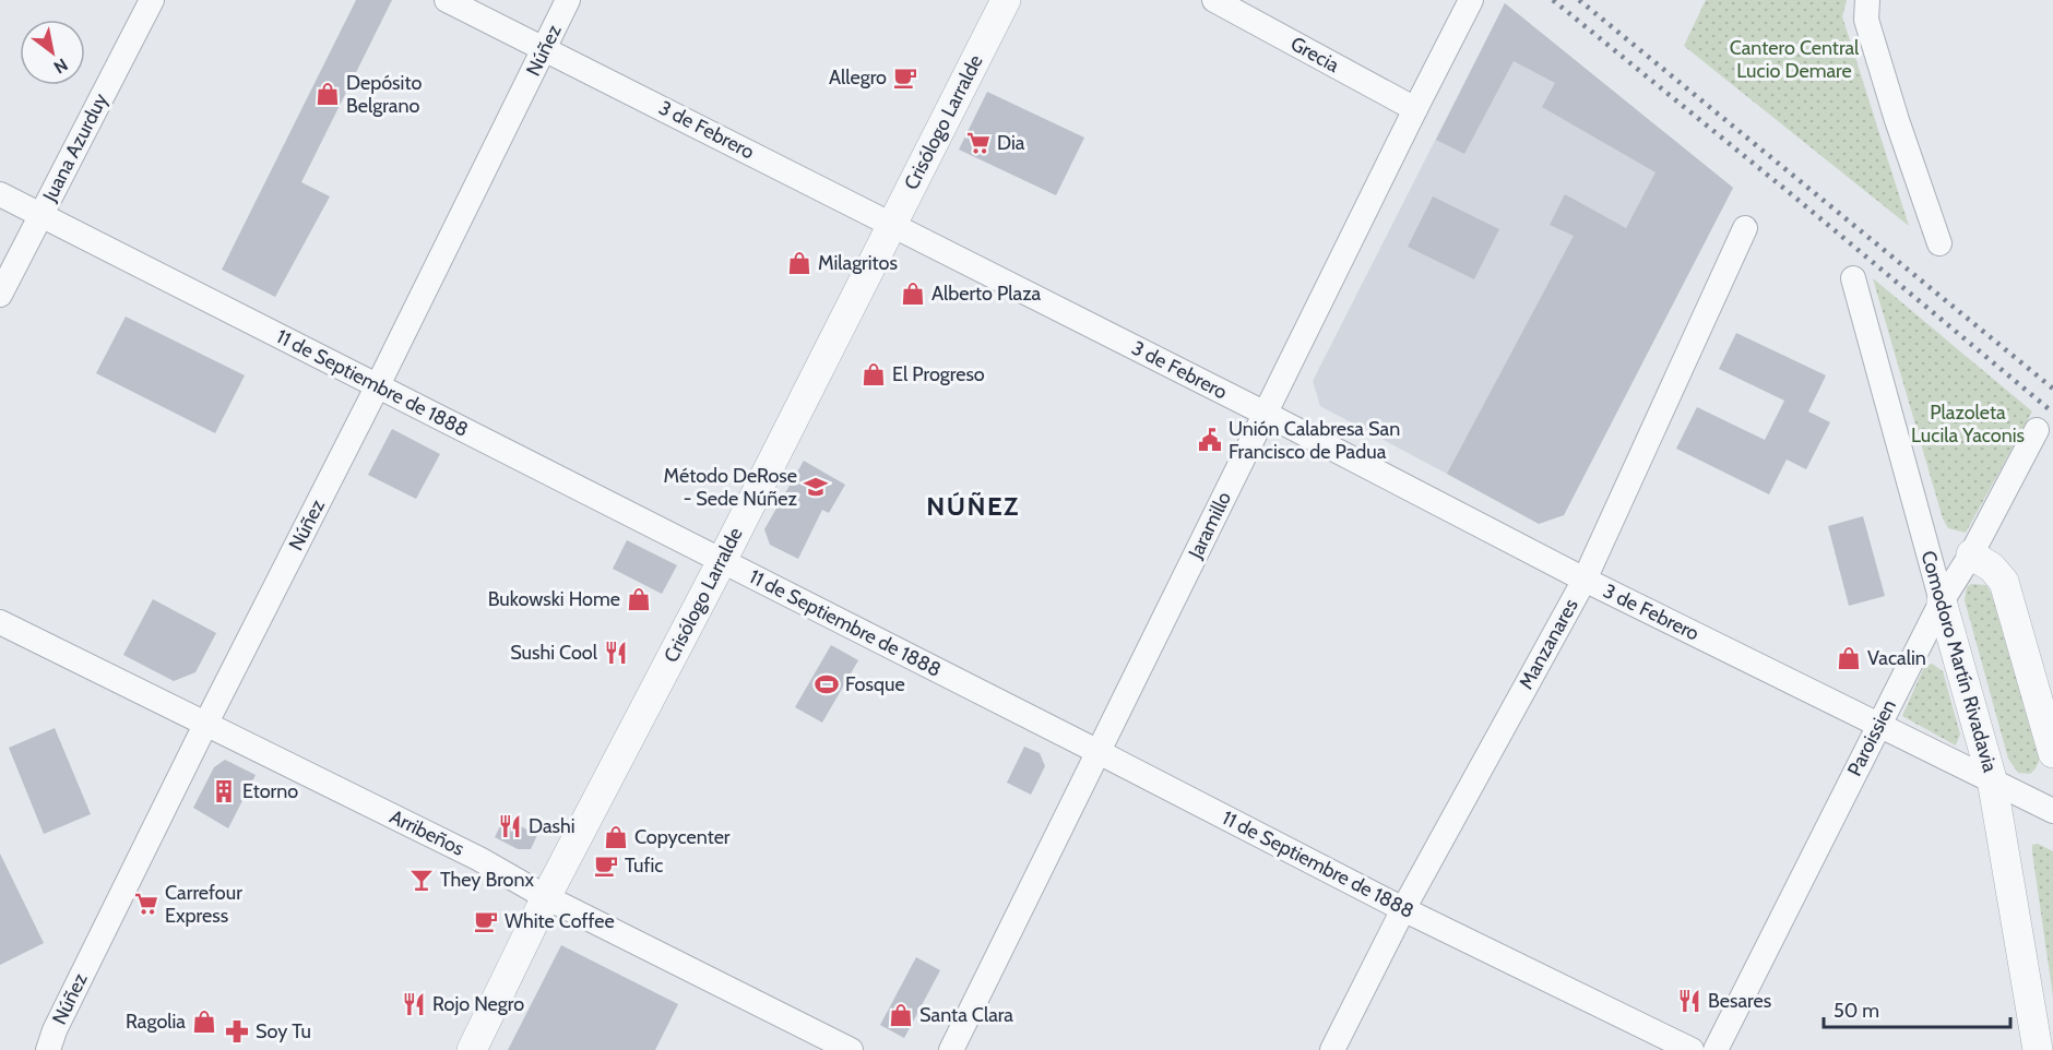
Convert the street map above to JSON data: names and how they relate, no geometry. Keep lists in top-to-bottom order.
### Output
{
  "streets": {
    "street": [
      "Núñez",
      "Grecia",
      "Crisólogo Larralde",
      "3 de Febrero",
      "Juana Azurduy",
      "11 de Septiembre de 1888",
      "Jaramillo",
      "Manzanares",
      "Comodoro Martín Rivadavia",
      "Paroissien",
      "Arribeños"
    ]
  },
  "crossings": [
    ["Núñez", "3 de Febrero"],
    ["Núñez", "11 de Septiembre de 1888"],
    ["Núñez", "Arribeños"],
    ["Grecia", "Jaramillo"],
    ["Crisólogo Larralde", "3 de Febrero"],
    ["Crisólogo Larralde", "11 de Septiembre de 1888"],
    ["Crisólogo Larralde", "Arribeños"],
    ["3 de Febrero", "Jaramillo"],
    ["3 de Febrero", "Manzanares"],
    ["3 de Febrero", "Comodoro Martín Rivadavia"],
    ["3 de Febrero", "Paroissien"],
    ["Juana Azurduy", "11 de Septiembre de 1888"],
    ["11 de Septiembre de 1888", "Jaramillo"],
    ["11 de Septiembre de 1888", "Manzanares"],
    ["Comodoro Martín Rivadavia", "Paroissien"]
  ],
  "districts": ["NÚÑEZ"],
  "parks": ["Cantero Central Lucio Demare", "Plazoleta Lucila Yaconis"],
  "places": {
    "cafe": ["Allegro", "Tufic", "White Coffee"],
    "shop": [
      "Depósito Belgrano",
      "Milagritos",
      "Alberto Plaza",
      "El Progreso",
      "Bukowski Home",
      "Vacalin",
      "Copycenter",
      "Santa Clara",
      "Ragolia"
    ],
    "supermarket": ["Dia", "Carrefour Express"],
    "public building": ["Unión Calabresa San Francisco de Padua"],
    "school or university": ["Método DeRose - Sede Núñez"],
    "restaurant": [
      "Sushi Cool",
      "Dashi",
      "Besares",
      "Rojo Negro"
    ],
    "sports": ["Fosque"],
    "building": ["Etorno"],
    "bar": ["They Bronx"],
    "pharmacy": ["Soy Tu"]
  },
  "scale_bar": "50 m",
  "north": "bottom right"
}
